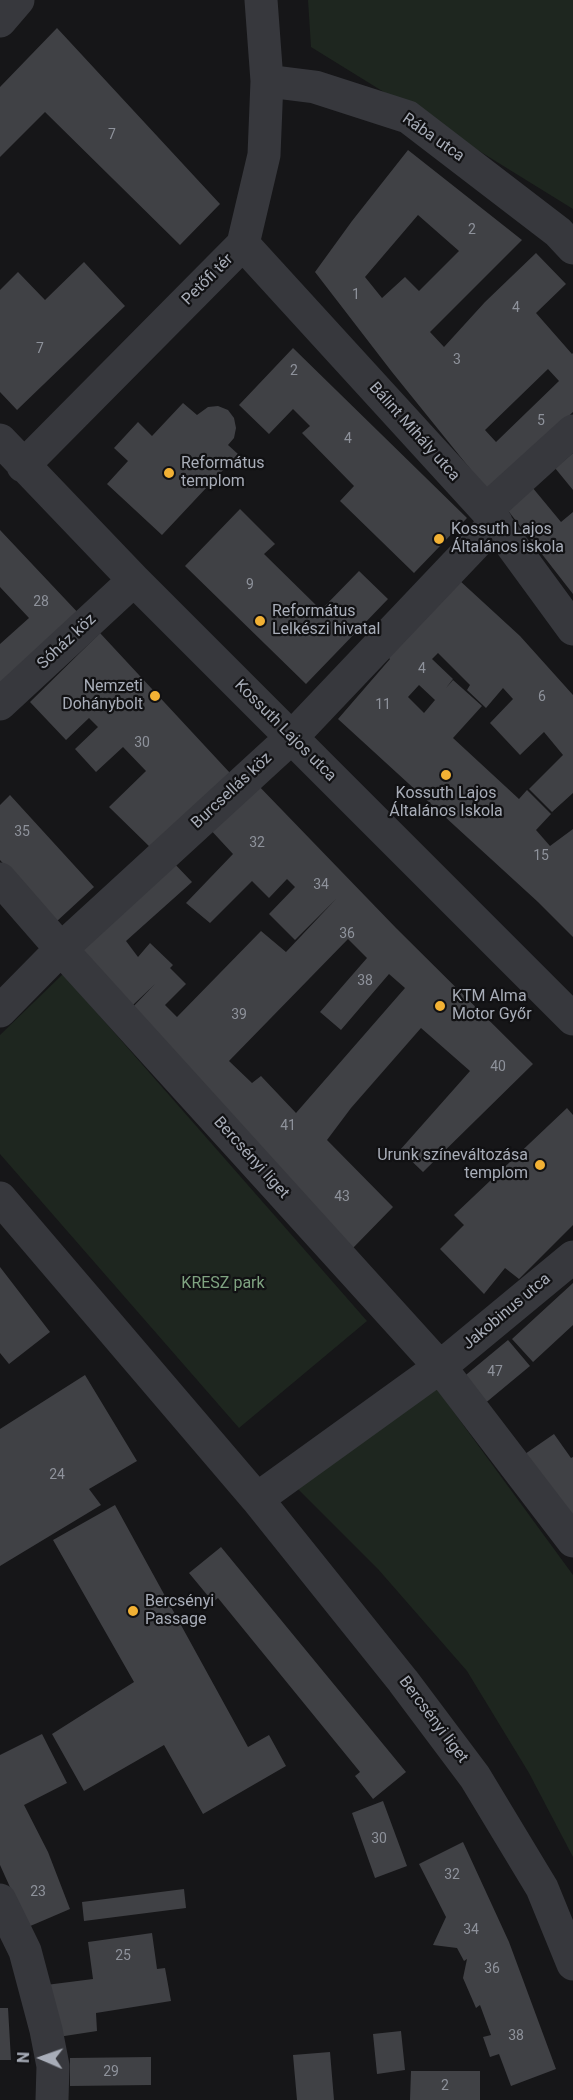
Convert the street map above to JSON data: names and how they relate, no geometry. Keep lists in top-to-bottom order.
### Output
{
  "streets": {
    "street": [
      "Rába utca",
      "Petőfi tér",
      "Bálint Mihály utca",
      "Sóház köz",
      "Kossuth Lajos utca",
      "Burcsellás köz",
      "Bercsényi liget",
      "Jakobinus utca"
    ]
  },
  "crossings": [
    ["Rába utca", "Petőfi tér"],
    ["Petőfi tér", "Bálint Mihály utca"],
    ["Petőfi tér", "Kossuth Lajos utca"],
    ["Bálint Mihály utca", "Burcsellás köz"],
    ["Sóház köz", "Kossuth Lajos utca"],
    ["Kossuth Lajos utca", "Burcsellás köz"],
    ["Burcsellás köz", "Bercsényi liget"],
    ["Bercsényi liget", "Jakobinus utca"]
  ],
  "parks": ["KRESZ park"],
  "places": [
    "Református templom",
    "Kossuth Lajos Általános iskola",
    "Református Lelkészi hivatal",
    "Nemzeti Dohánybolt",
    "Kossuth Lajos Általános Iskola",
    "KTM Alma Motor Győr",
    "Urunk színeváltozása templom",
    "Bercsényi Passage"
  ],
  "house_numbers": [
    "7",
    "2",
    "1",
    "4",
    "7",
    "3",
    "2",
    "5",
    "4",
    "9",
    "28",
    "4",
    "6",
    "11",
    "30",
    "35",
    "32",
    "15",
    "34",
    "36",
    "38",
    "39",
    "40",
    "41",
    "43",
    "47",
    "24",
    "30",
    "32",
    "23",
    "34",
    "25",
    "36",
    "38",
    "29",
    "2"
  ],
  "north": "left"
}
